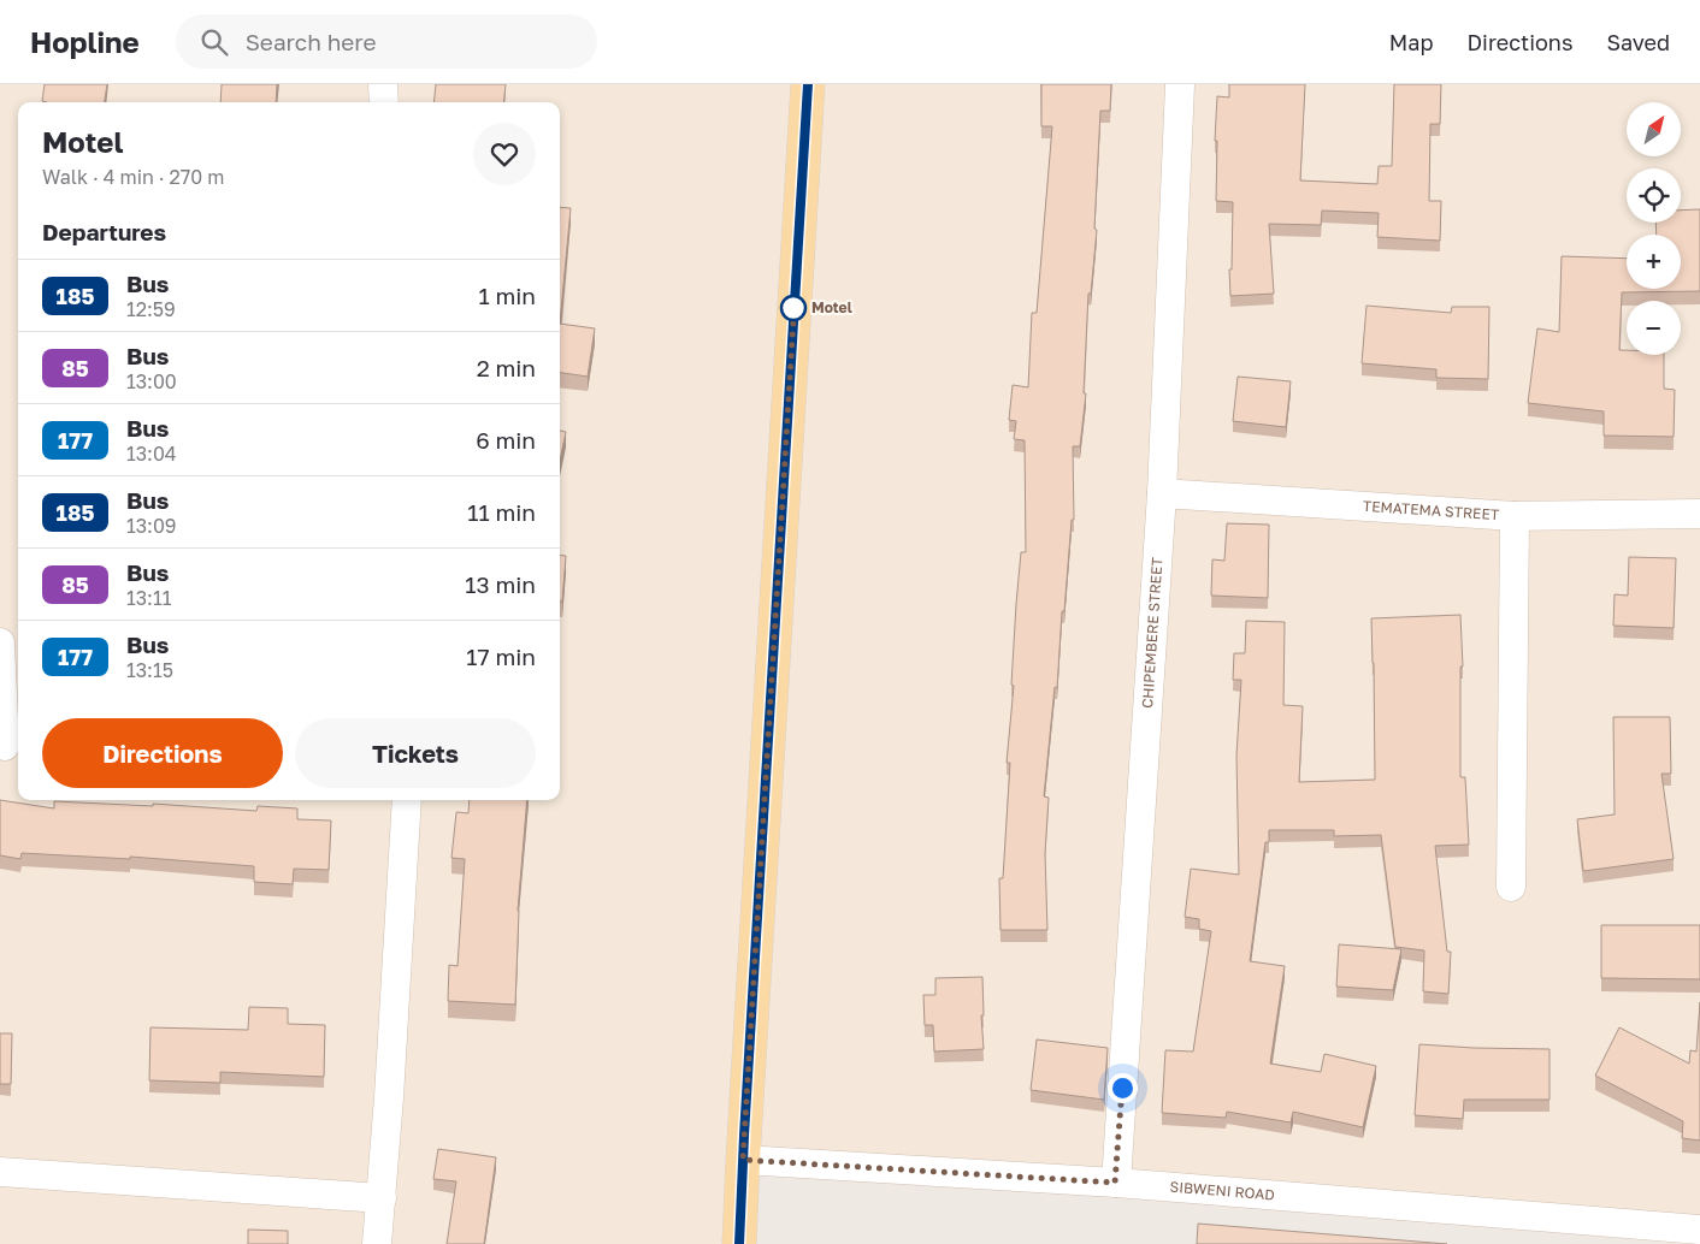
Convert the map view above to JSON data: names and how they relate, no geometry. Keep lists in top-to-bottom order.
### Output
{
  "streets": {
    "street": ["TEMATEMA STREET", "CHIPEMBERE STREET", "SIBWENI ROAD"]
  },
  "crossings": [
    ["TEMATEMA STREET", "CHIPEMBERE STREET"],
    ["CHIPEMBERE STREET", "SIBWENI ROAD"]
  ],
  "places": ["Motel"],
  "lines": ["bus line 185"],
  "north": "top right",
  "page": {
    "header": "Hopline",
    "search": "Search here",
    "nav": ["Map", "Directions", "Saved"],
    "map_buttons": ["+", "−"],
    "heading": [
      ["Motel", "Walk · 4 min · 270 m"],
      "Departures"
    ],
    "list": [
      {
        "mark": "185",
        "name": "Bus",
        "note": "12:59",
        "value": "1 min"
      },
      {
        "mark": "85",
        "name": "Bus",
        "note": "13:00",
        "value": "2 min"
      },
      {
        "mark": "177",
        "name": "Bus",
        "note": "13:04",
        "value": "6 min"
      },
      {
        "mark": "185",
        "name": "Bus",
        "note": "13:09",
        "value": "11 min"
      },
      {
        "mark": "85",
        "name": "Bus",
        "note": "13:11",
        "value": "13 min"
      },
      {
        "mark": "177",
        "name": "Bus",
        "note": "13:15",
        "value": "17 min"
      }
    ],
    "buttons": ["Directions", "Tickets"]
  }
}
